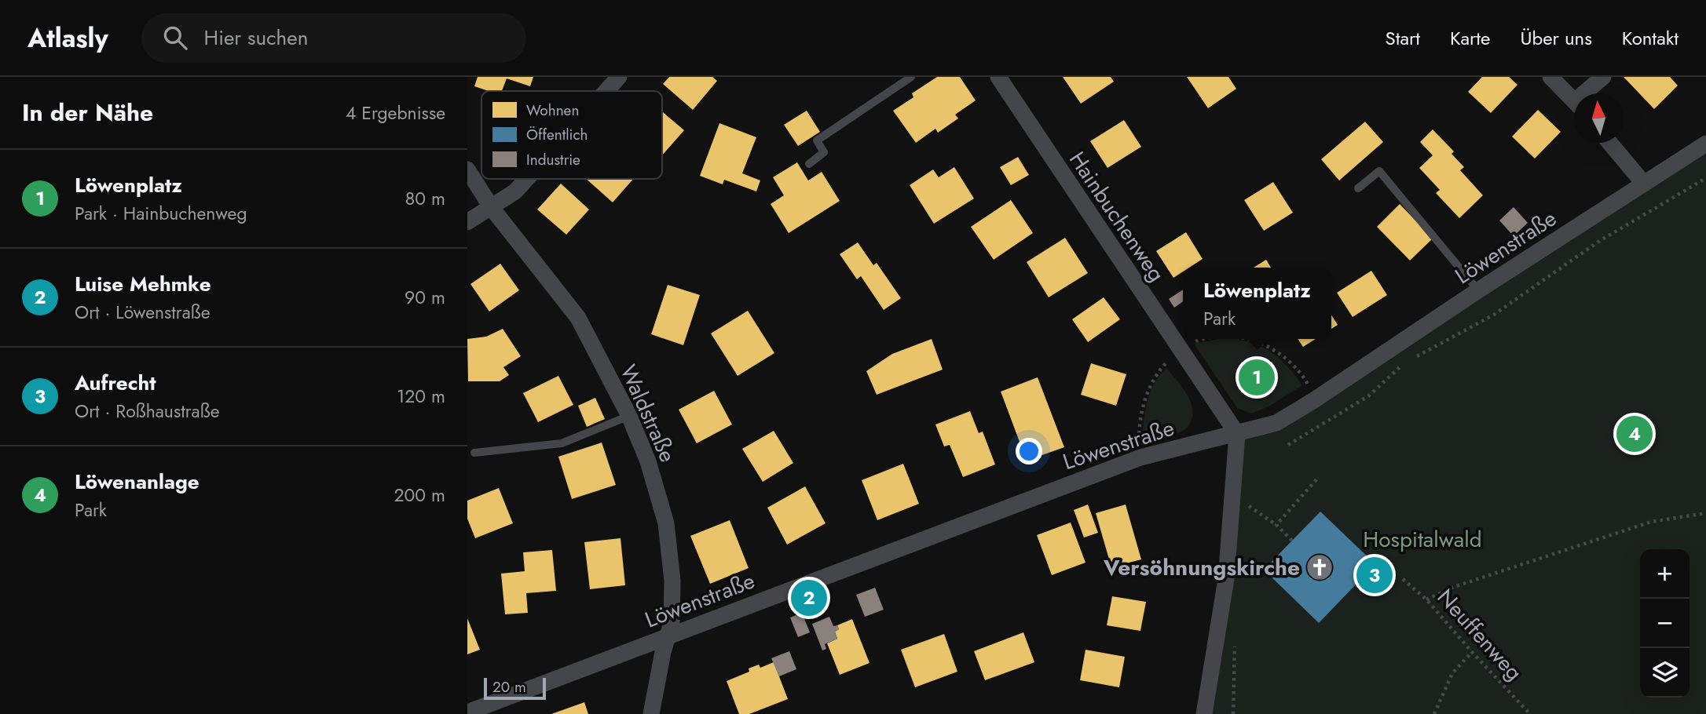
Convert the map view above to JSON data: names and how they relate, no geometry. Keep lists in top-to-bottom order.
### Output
{
  "streets": {
    "street": ["Hainbuchenweg", "Löwenstraße", "Waldstraße"],
    "path": ["Neuffenweg"]
  },
  "crossings": [
    ["Hainbuchenweg", "Löwenstraße"],
    ["Löwenstraße", "Waldstraße"]
  ],
  "parks": ["Hospitalwald"],
  "places": {
    "church": ["Versöhnungskirche"]
  },
  "legend": ["Wohnen", "Öffentlich", "Industrie"],
  "scale_bar": "20 m",
  "north": "top",
  "page": {
    "header": "Atlasly",
    "search": "Hier suchen",
    "nav": [
      "Start",
      "Karte",
      "Über uns",
      "Kontakt"
    ],
    "heading": ["In der Nähe", "4 Ergebnisse"],
    "list": [
      {
        "mark": "1",
        "name": "Löwenplatz",
        "note": "Park · Hainbuchenweg",
        "value": "80 m"
      },
      {
        "mark": "2",
        "name": "Luise Mehmke",
        "note": "Ort · Löwenstraße",
        "value": "90 m"
      },
      {
        "mark": "3",
        "name": "Aufrecht",
        "note": "Ort · Roßhaustraße",
        "value": "120 m"
      },
      {
        "mark": "4",
        "name": "Löwenanlage",
        "note": "Park",
        "value": "200 m"
      }
    ],
    "popup": ["Löwenplatz", "Park"],
    "pins": [
      "1",
      "4",
      "3",
      "2"
    ],
    "map_buttons": ["+", "−"],
    "scale": "20 m"
  }
}
